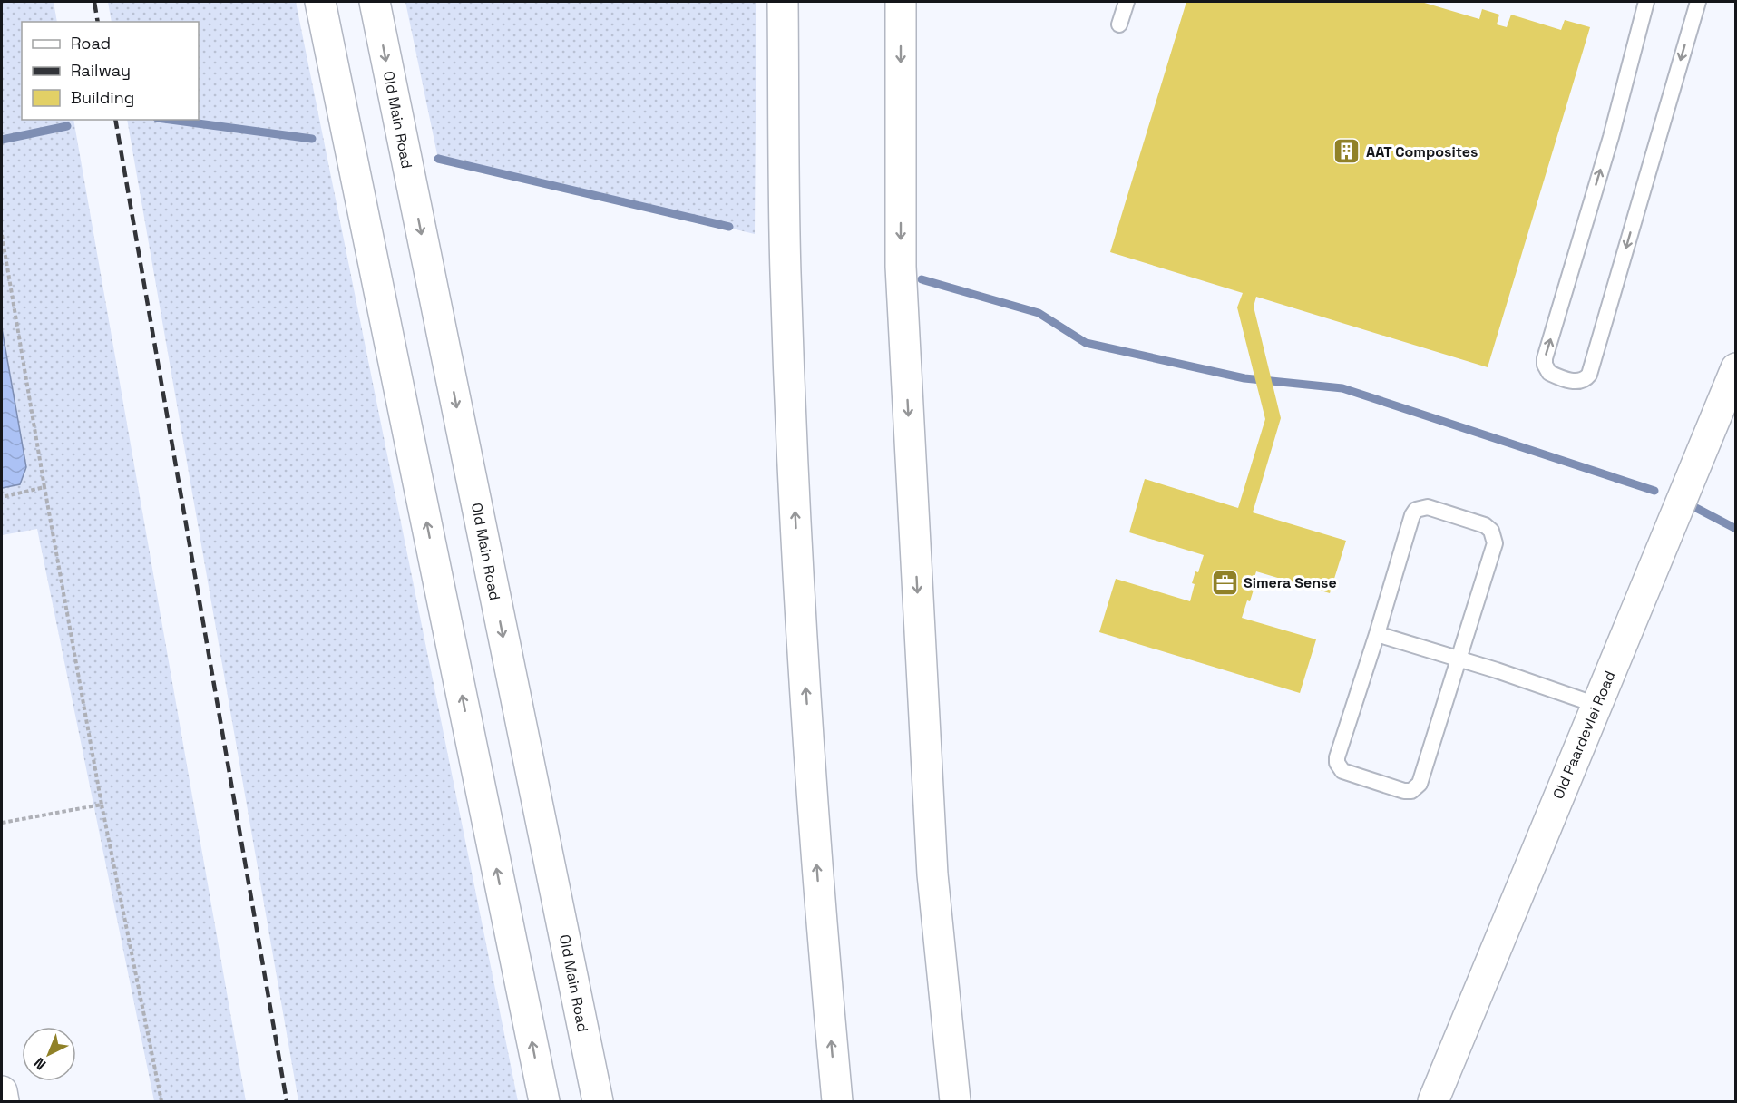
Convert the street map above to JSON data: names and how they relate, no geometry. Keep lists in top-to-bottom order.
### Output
{
  "streets": {
    "main road": ["Old Main Road", "Old Paardevlei Road"]
  },
  "places": {
    "building": ["AAT Composites"],
    "office": ["Simera Sense"]
  },
  "legend": ["Road", "Railway", "Building"],
  "north": "bottom left"
}
